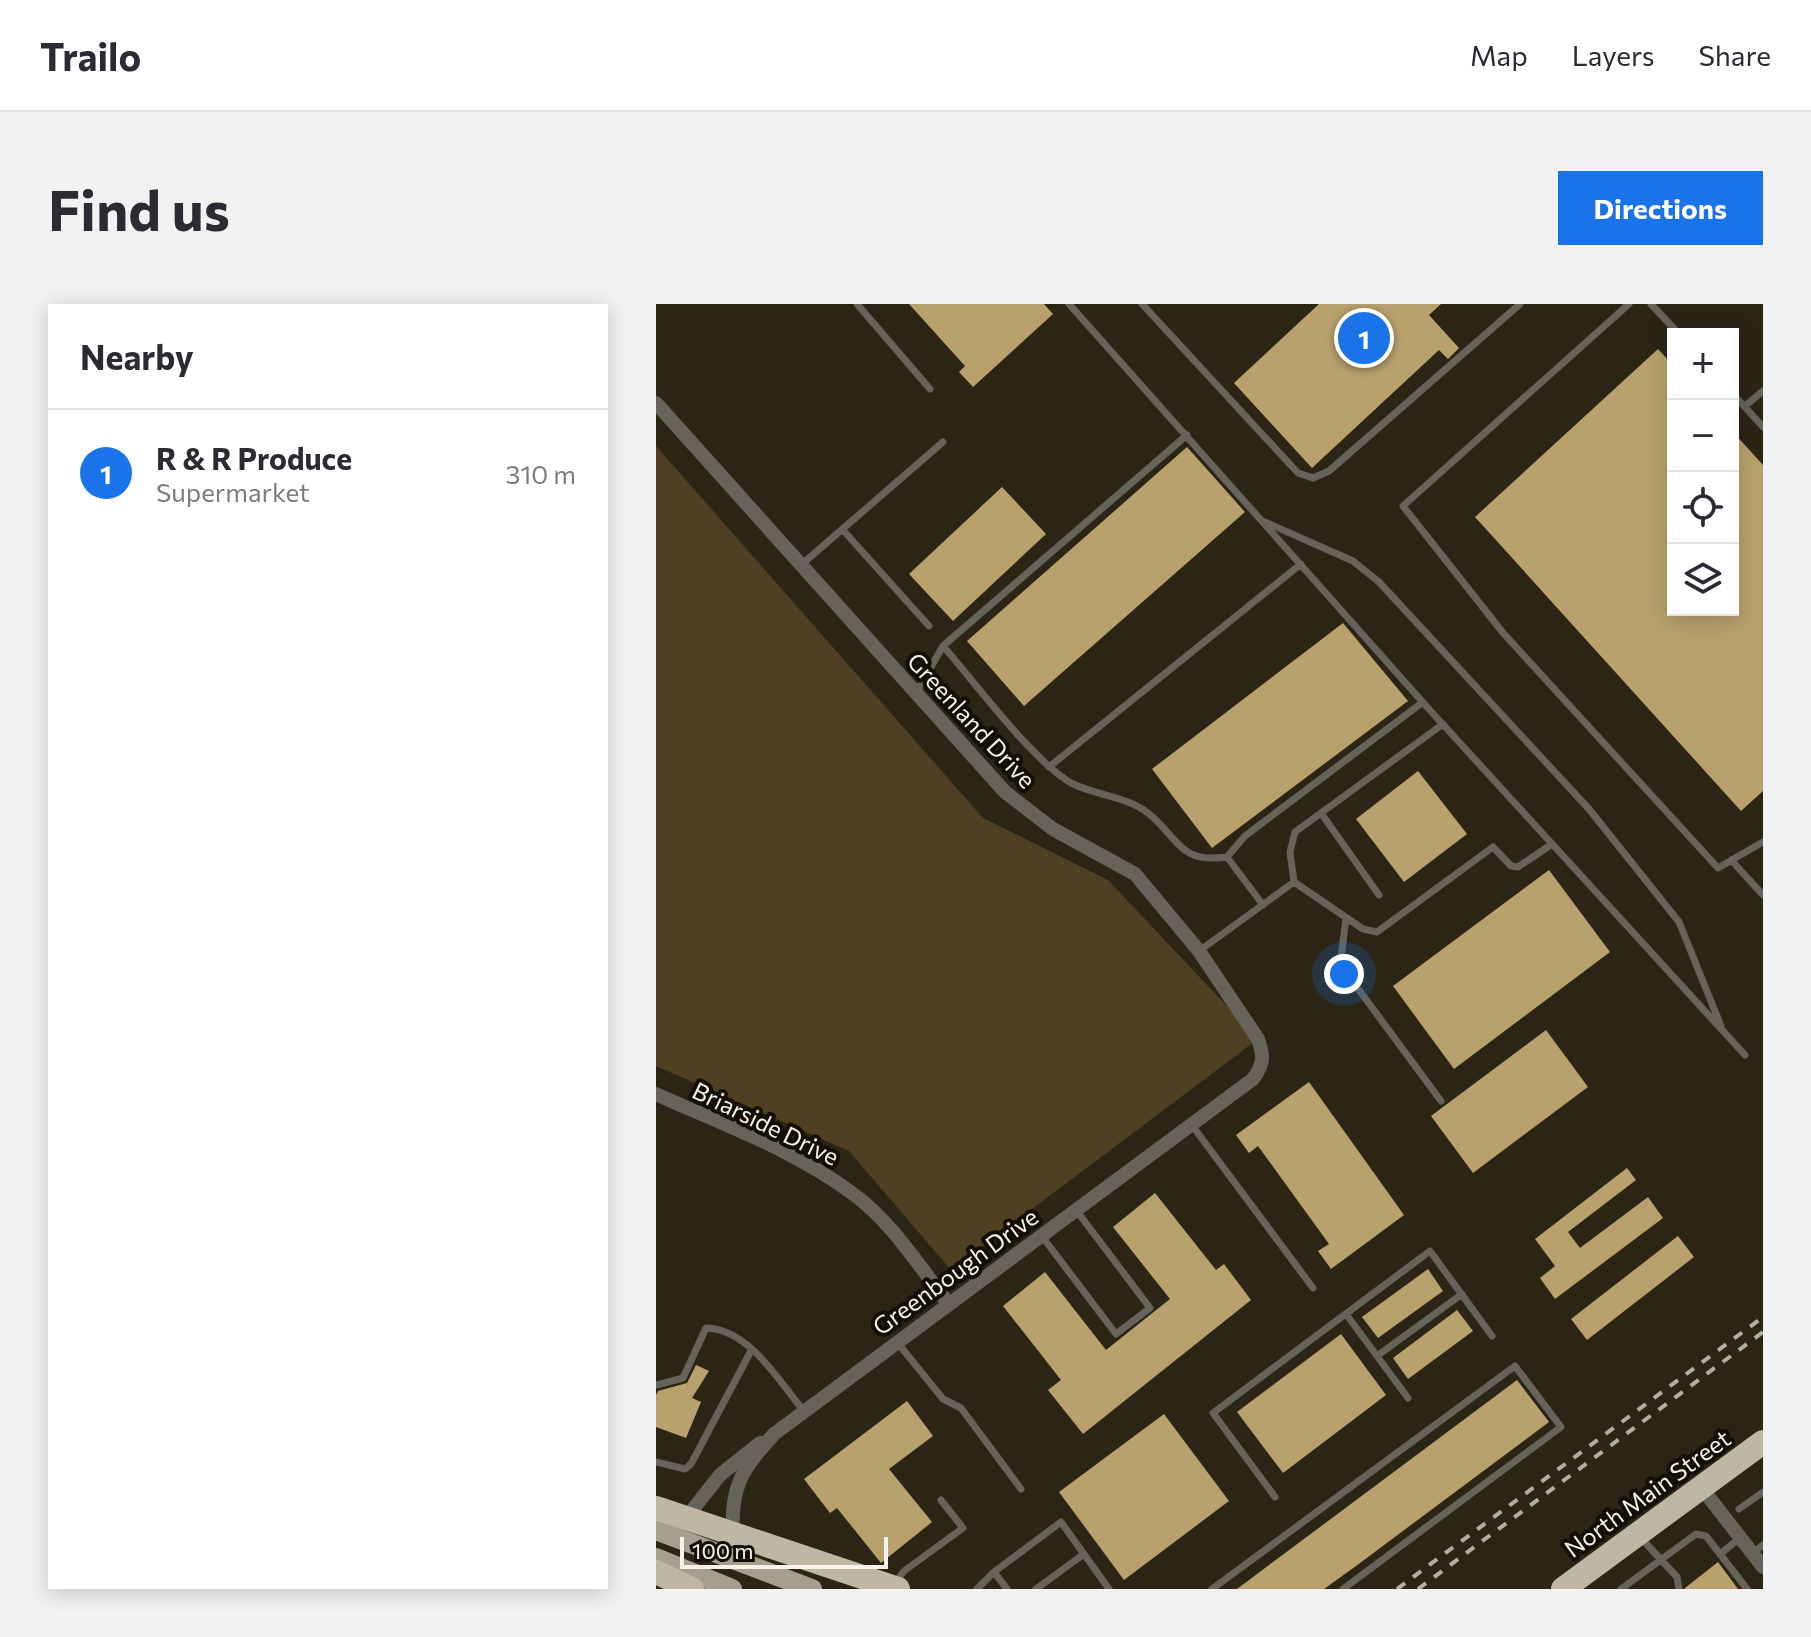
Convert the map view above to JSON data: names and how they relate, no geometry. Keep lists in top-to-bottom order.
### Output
{
  "streets": {
    "highway": ["North Main Street"],
    "street": ["Greenland Drive", "Briarside Drive", "Greenbough Drive"]
  },
  "crossings": [
    ["Greenland Drive", "Greenbough Drive"],
    ["Briarside Drive", "Greenbough Drive"]
  ],
  "scale_bar": "100 m",
  "page": {
    "header": "Trailo",
    "nav": ["Map", "Layers", "Share"],
    "buttons": "Directions",
    "title": "Find us",
    "heading": "Nearby",
    "pins": "1",
    "map_buttons": ["+", "−"],
    "list": [
      {
        "mark": "1",
        "name": "R & R Produce",
        "note": "Supermarket",
        "value": "310 m"
      }
    ],
    "scale": "100 m"
  }
}
